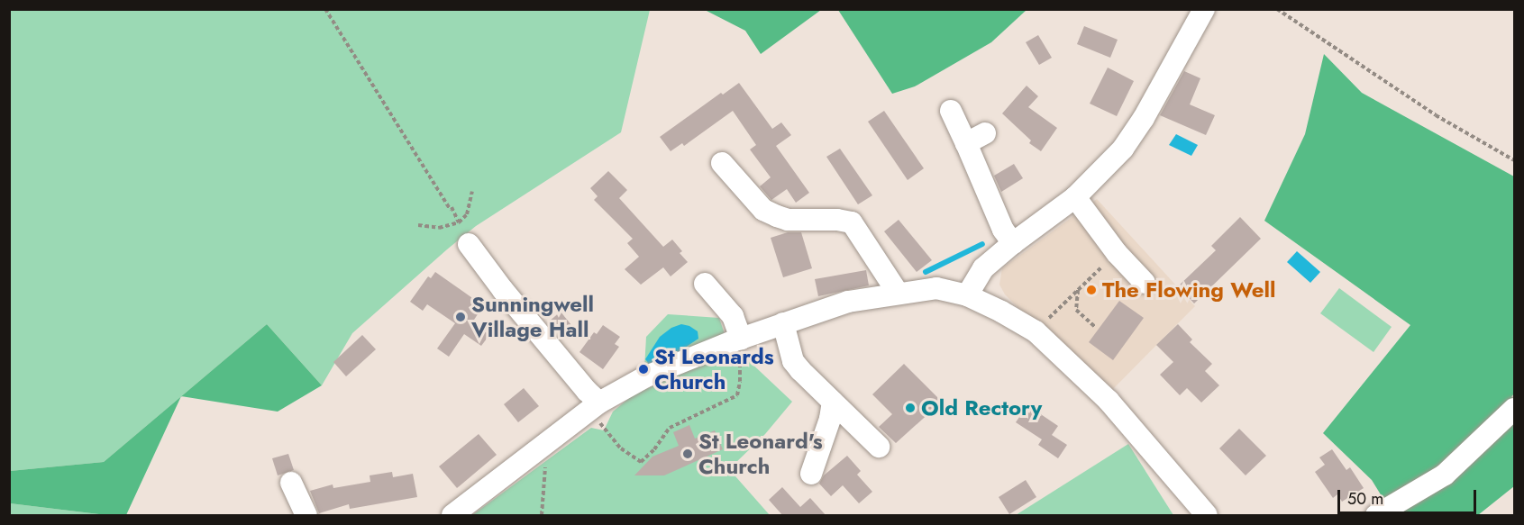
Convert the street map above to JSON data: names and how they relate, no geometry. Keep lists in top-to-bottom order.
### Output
{
  "places": [
    "The Flowing Well",
    "Sunningwell Village Hall",
    "St Leonards Church",
    "Old Rectory",
    "St Leonard's Church"
  ],
  "scale_bar": "50 m"
}
